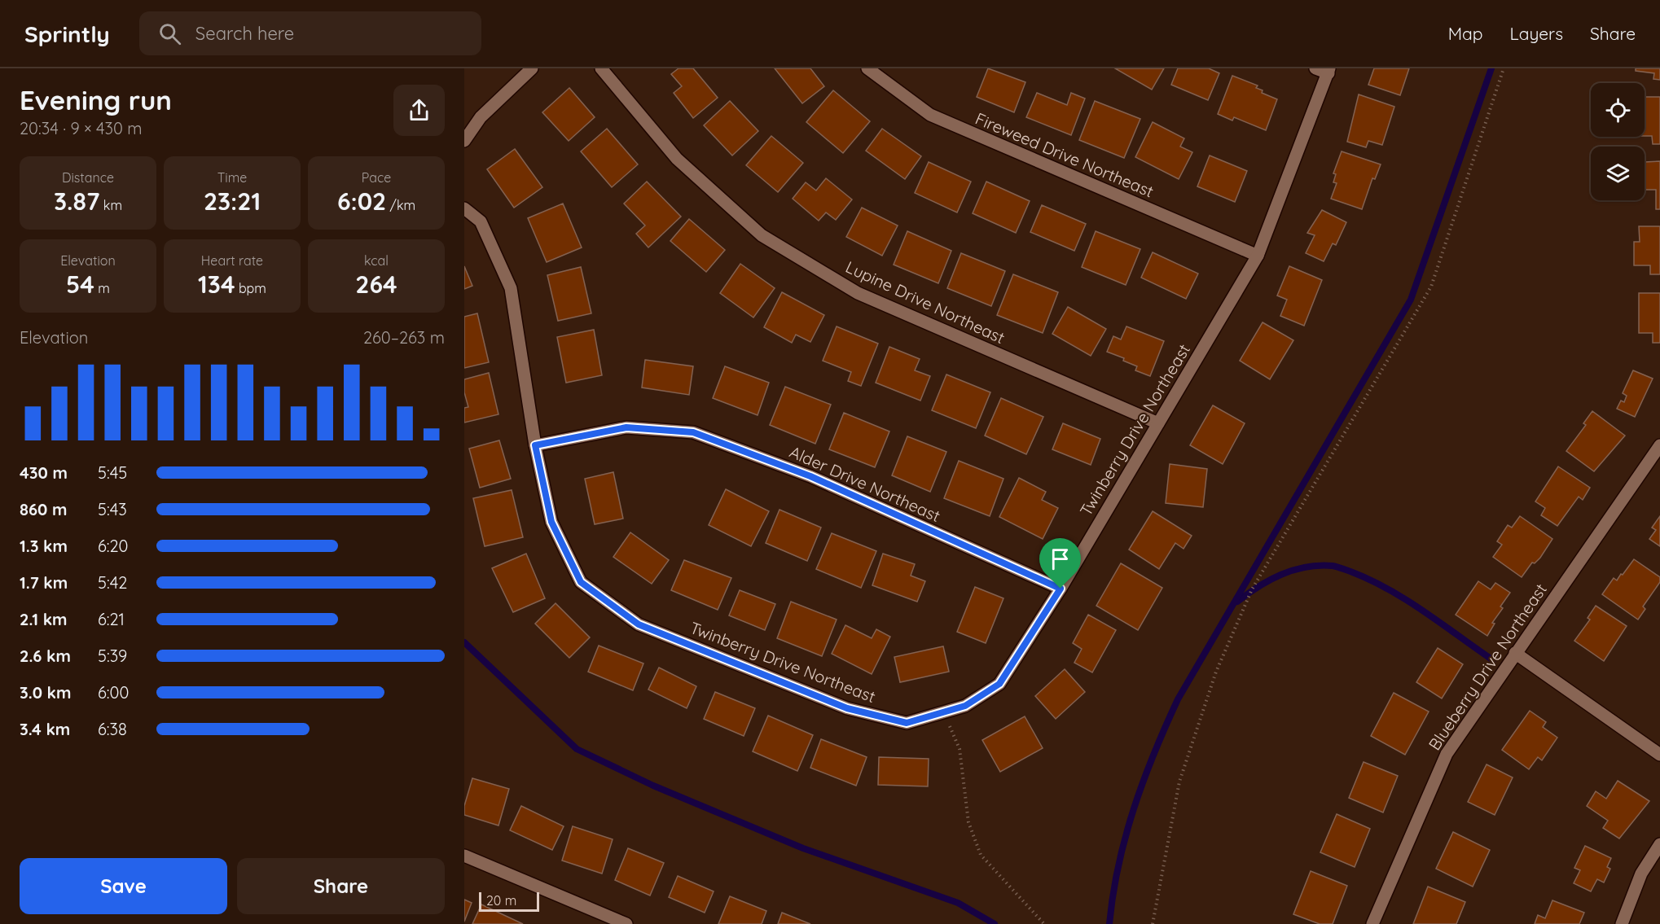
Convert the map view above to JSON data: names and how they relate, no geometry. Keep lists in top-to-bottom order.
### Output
{
  "streets": {
    "street": [
      "Fireweed Drive Northeast",
      "Lupine Drive Northeast",
      "Twinberry Drive Northeast",
      "Alder Drive Northeast",
      "Blueberry Drive Northeast"
    ]
  },
  "crossings": [
    ["Fireweed Drive Northeast", "Twinberry Drive Northeast"],
    ["Lupine Drive Northeast", "Twinberry Drive Northeast"],
    ["Twinberry Drive Northeast", "Alder Drive Northeast"]
  ],
  "scale_bar": "20 m",
  "page": {
    "header": "Sprintly",
    "search": "Search here",
    "nav": ["Map", "Layers", "Share"],
    "heading": ["Evening run", "20:34 · 9 × 430 m"],
    "stats": [
      ["Distance", "3.87 km"],
      ["Time", "23:21"],
      ["Pace", "6:02 /km"],
      ["Elevation", "54 m"],
      ["Heart rate", "134 bpm"],
      ["kcal", "264"]
    ],
    "chart": ["Elevation", "260–263 m"],
    "list": [
      {
        "name": "430 m",
        "note": "5:45"
      },
      {
        "name": "860 m",
        "note": "5:43"
      },
      {
        "name": "1.3 km",
        "note": "6:20"
      },
      {
        "name": "1.7 km",
        "note": "5:42"
      },
      {
        "name": "2.1 km",
        "note": "6:21"
      },
      {
        "name": "2.6 km",
        "note": "5:39"
      },
      {
        "name": "3.0 km",
        "note": "6:00"
      },
      {
        "name": "3.4 km",
        "note": "6:38"
      }
    ],
    "buttons": ["Save", "Share"],
    "scale": "20 m"
  }
}
